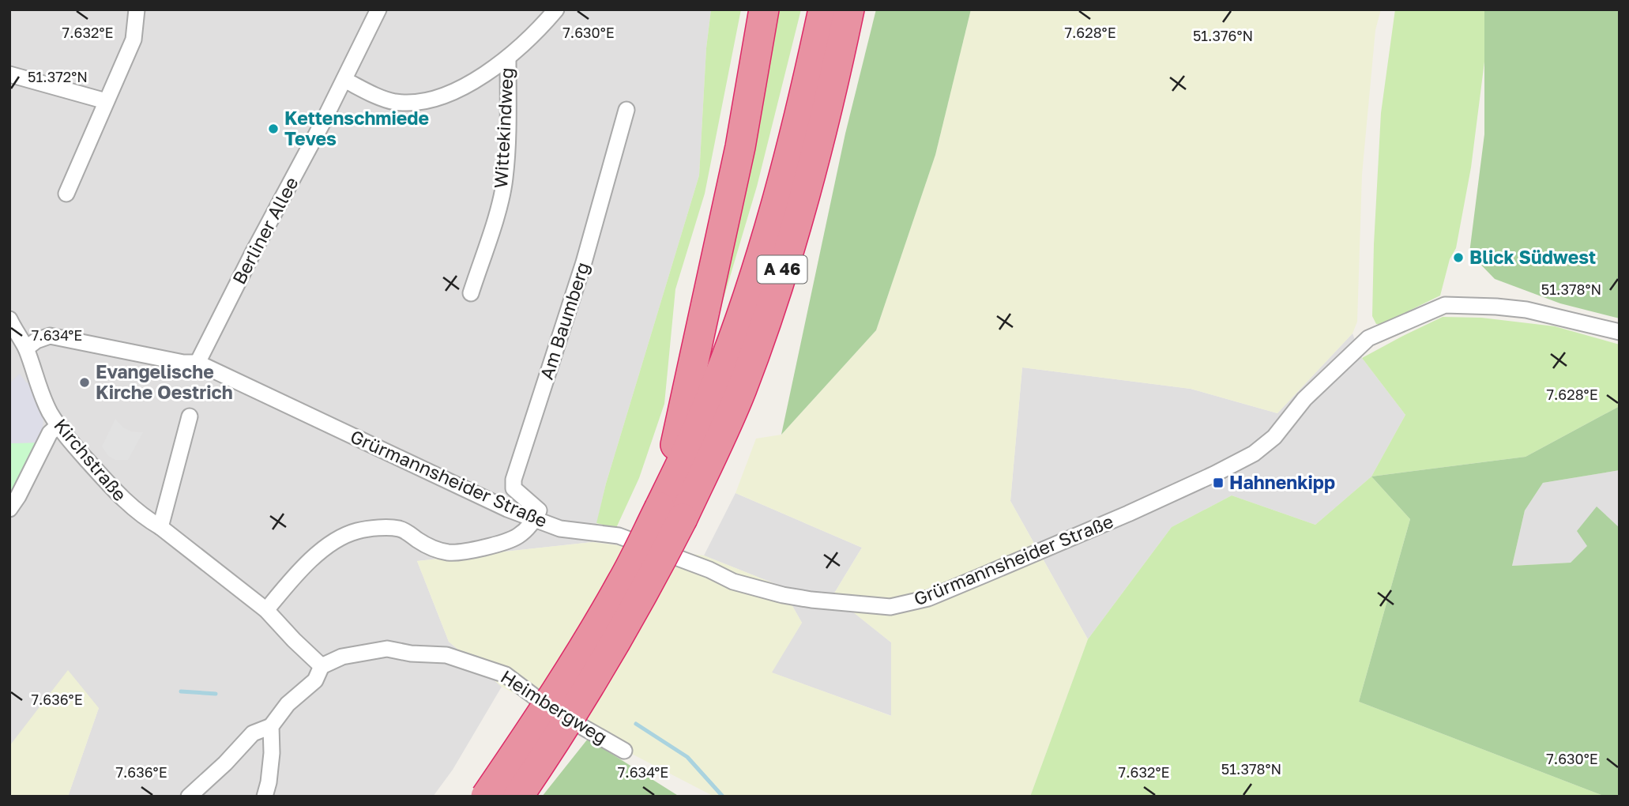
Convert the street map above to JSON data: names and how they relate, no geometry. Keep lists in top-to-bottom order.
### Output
{
  "streets": {
    "highway": ["A 46"],
    "street": [
      "Wittekindweg",
      "Berliner Allee",
      "Am Baumberg",
      "Kirchstraße",
      "Grürmannsheider Straße",
      "Heimbergweg"
    ]
  },
  "crossings": [
    ["Wittekindweg", "Berliner Allee"],
    ["Berliner Allee", "Grürmannsheider Straße"],
    ["Am Baumberg", "Grürmannsheider Straße"],
    ["Kirchstraße", "Grürmannsheider Straße"],
    ["Kirchstraße", "Heimbergweg"]
  ],
  "places": {
    "other": ["Kettenschmiede Teves", "Blick Südwest", "Evangelische Kirche Oestrich"],
    "transit": ["Hahnenkipp"]
  },
  "coordinates": [
    "7.632°E",
    "7.630°E",
    "7.628°E",
    "51.376°N",
    "51.372°N",
    "51.378°N",
    "7.634°E",
    "7.636°E"
  ]
}
